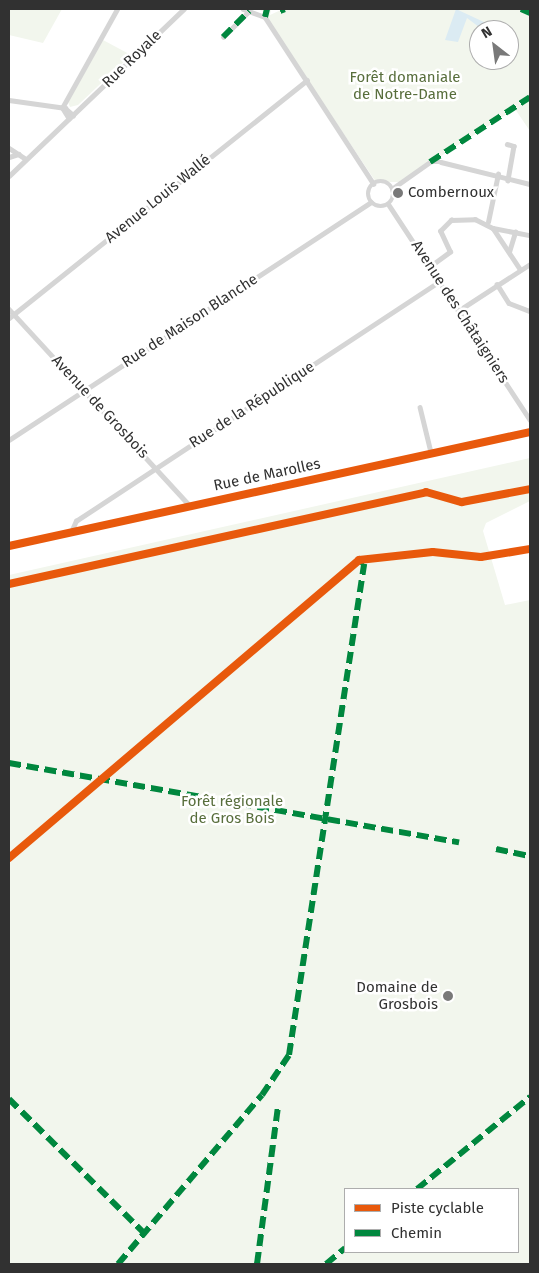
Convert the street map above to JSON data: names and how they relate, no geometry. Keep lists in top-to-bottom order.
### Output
{
  "streets": {
    "street": [
      "Rue Royale",
      "Avenue Louis Wallé",
      "Avenue des Châtaigniers",
      "Rue de Maison Blanche",
      "Rue de la République",
      "Avenue de Grosbois",
      "Rue de Marolles"
    ]
  },
  "crossings": [
    ["Avenue Louis Wallé", "Avenue de Grosbois"],
    ["Avenue des Châtaigniers", "Rue de Maison Blanche"],
    ["Avenue des Châtaigniers", "Rue de la République"],
    ["Rue de Maison Blanche", "Avenue de Grosbois"],
    ["Rue de la République", "Avenue de Grosbois"],
    ["Rue de la République", "Rue de Marolles"],
    ["Avenue de Grosbois", "Rue de Marolles"]
  ],
  "parks": ["Forêt domaniale de Notre-Dame", "Forêt régionale de Gros Bois"],
  "places": ["Combernoux", "Domaine de Grosbois"],
  "legend": ["Piste cyclable", "Chemin"],
  "north": "top left"
}
